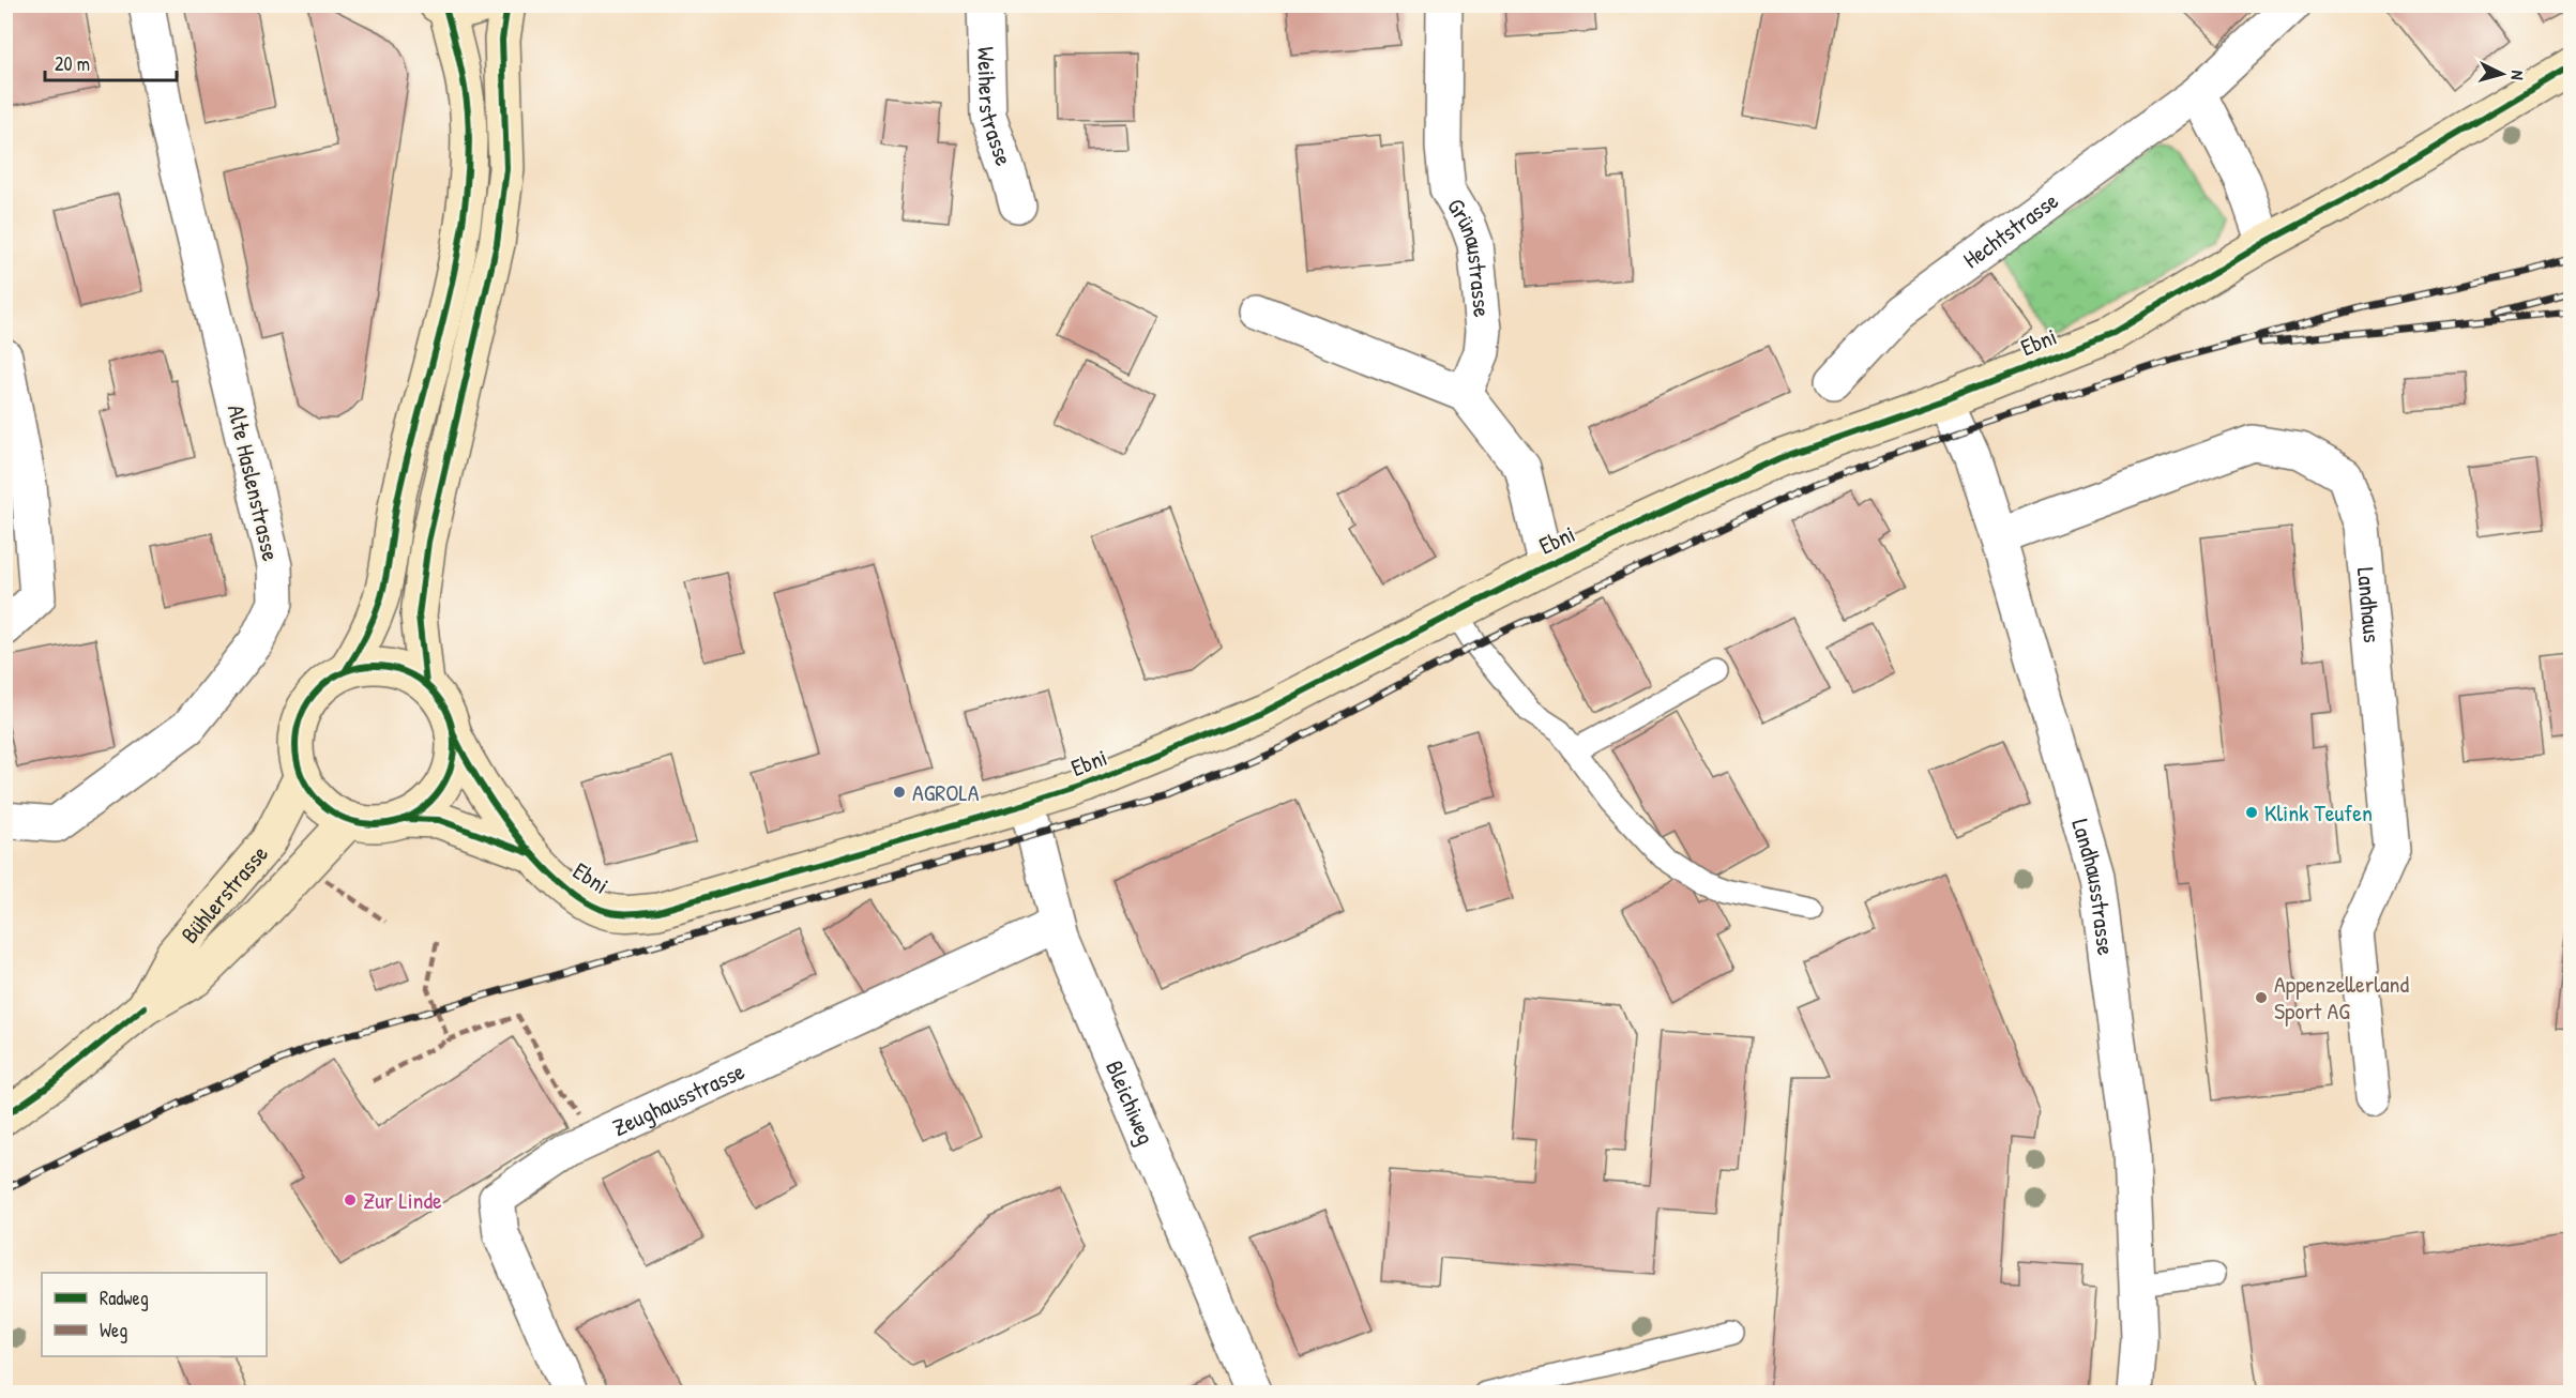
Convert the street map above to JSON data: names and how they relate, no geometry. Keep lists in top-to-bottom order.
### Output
{
  "streets": {
    "main road": ["Ebni", "Bühlerstrasse"],
    "street": [
      "Weiherstrasse",
      "Hechtstrasse",
      "Grünaustrasse",
      "Alte Haslenstrasse",
      "Landhaus",
      "Landhausstrasse",
      "Zeughausstrasse",
      "Bleichiweg"
    ]
  },
  "crossings": [
    ["Ebni", "Landhausstrasse"],
    ["Ebni", "Bühlerstrasse"],
    ["Ebni", "Bleichiweg"],
    ["Landhaus", "Landhausstrasse"],
    ["Zeughausstrasse", "Bleichiweg"]
  ],
  "places": [
    "AGROLA",
    "Klink Teufen",
    "Appenzellerland Sport AG",
    "Zur Linde"
  ],
  "legend": ["Radweg", "Weg"],
  "scale_bar": "20 m",
  "north": "right"
}
